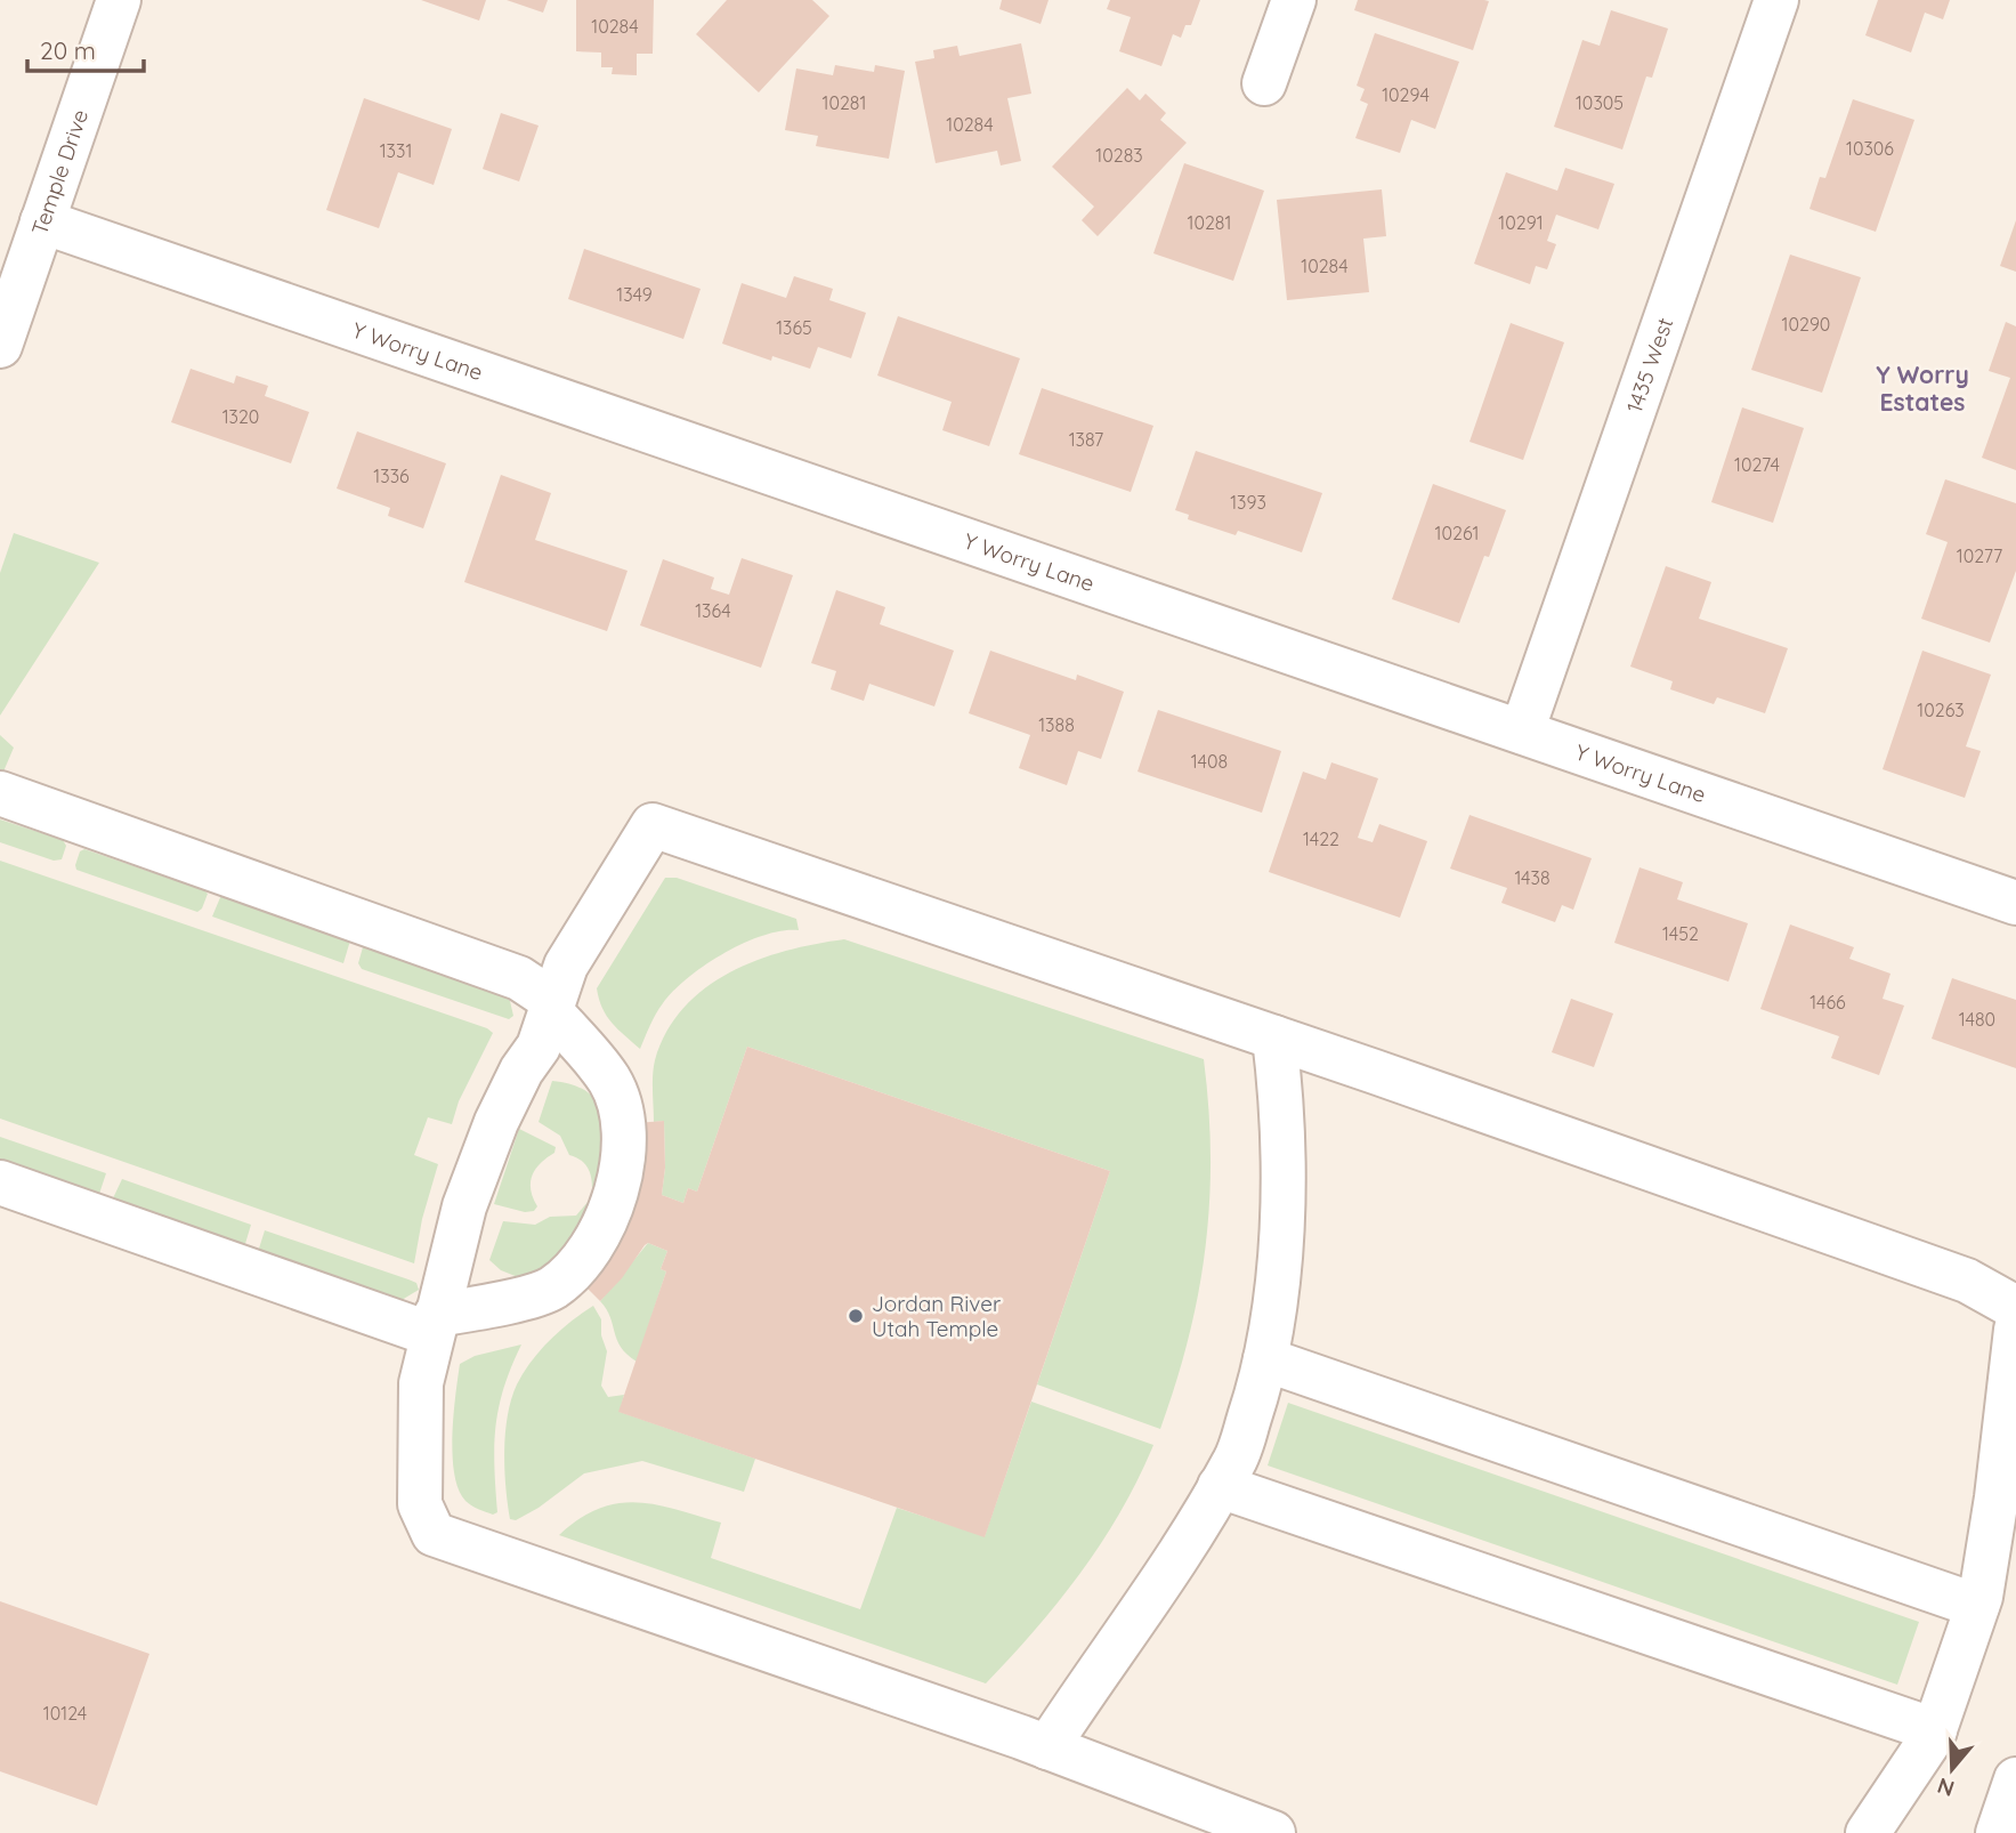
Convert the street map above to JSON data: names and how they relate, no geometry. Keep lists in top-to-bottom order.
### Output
{
  "streets": {
    "street": ["Temple Drive", "Y Worry Lane", "1435 West"]
  },
  "crossings": [
    ["Temple Drive", "Y Worry Lane"],
    ["Y Worry Lane", "1435 West"]
  ],
  "districts": ["Y Worry Estates"],
  "places": ["Jordan River Utah Temple"],
  "house_numbers": [
    "10284",
    "10294",
    "10281",
    "10305",
    "10284",
    "10306",
    "1331",
    "10283",
    "10281",
    "10291",
    "10284",
    "1349",
    "10290",
    "1365",
    "1320",
    "1387",
    "10274",
    "1336",
    "1393",
    "10261",
    "10277",
    "1364",
    "10263",
    "1388",
    "1408",
    "1422",
    "1438",
    "1452",
    "1466",
    "1480",
    "10124"
  ],
  "scale_bar": "20 m",
  "north": "bottom"
}
